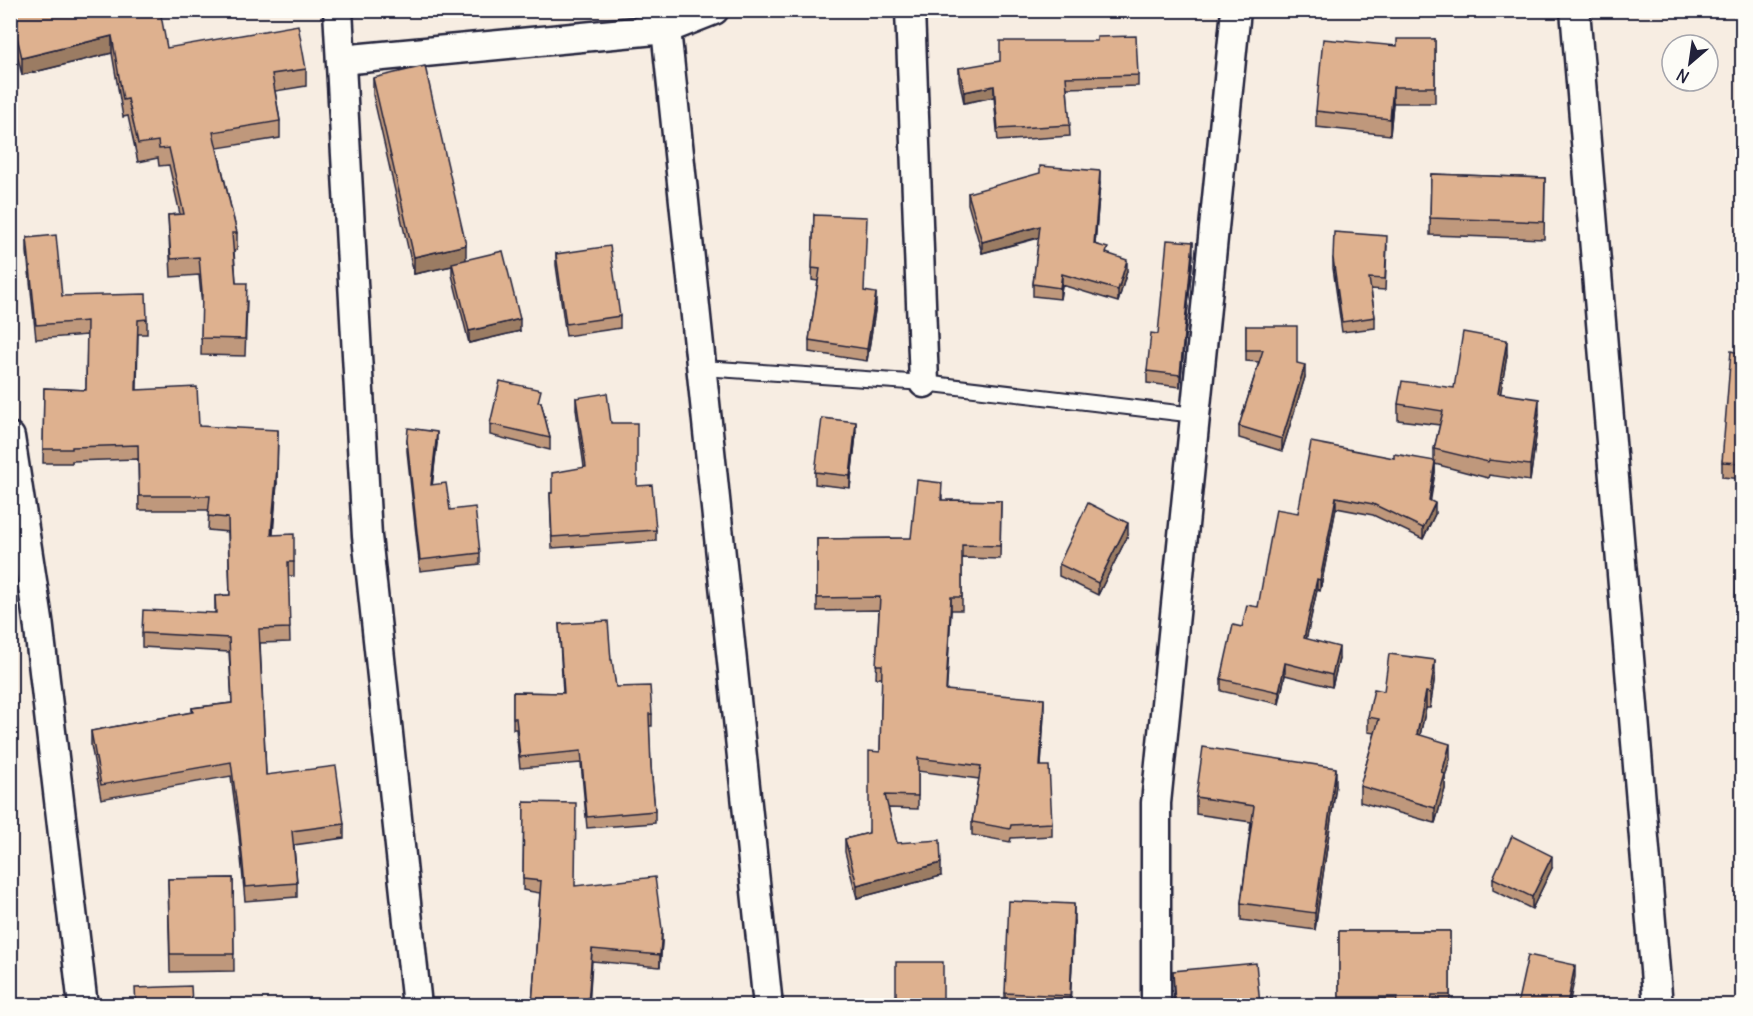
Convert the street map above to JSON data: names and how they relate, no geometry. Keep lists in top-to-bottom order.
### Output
{
  "north": "bottom left"
}
